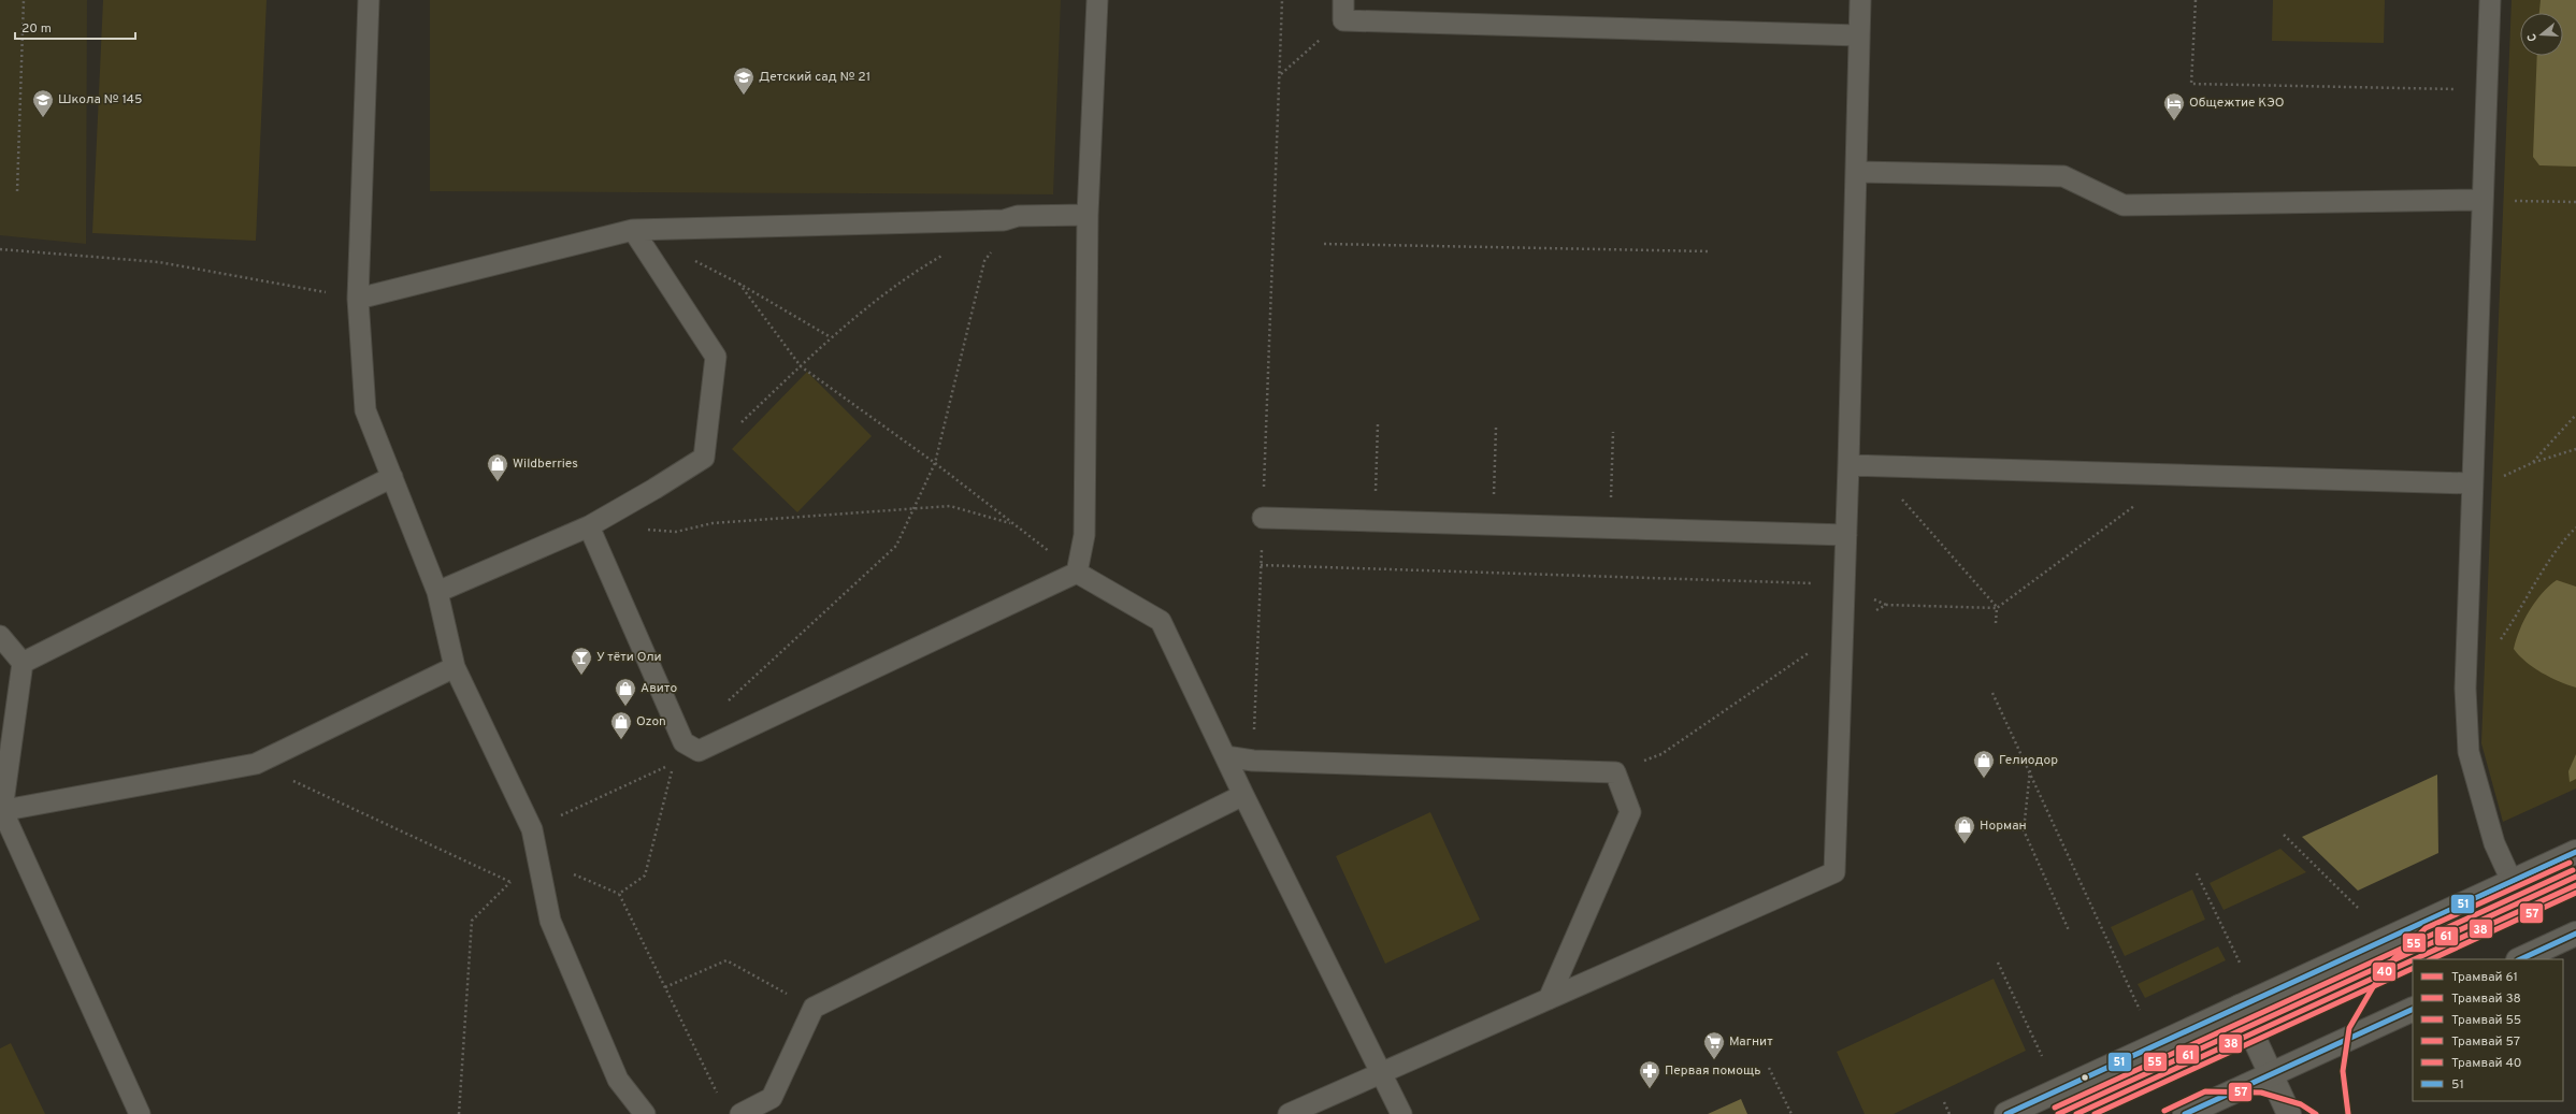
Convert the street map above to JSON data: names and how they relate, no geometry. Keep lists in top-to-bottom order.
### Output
{
  "places": {
    "school or university": ["Детский сад № 21", "Школа № 145"],
    "hotel": ["Общежтие КЭО"],
    "shop": [
      "Wildberries",
      "Авито",
      "Ozon",
      "Гелиодор",
      "Норман"
    ],
    "bar": ["У тёти Оли"],
    "supermarket": ["Магнит"],
    "pharmacy": ["Первая помощь"]
  },
  "lines": [
    "transit line 51",
    "tram line 40",
    "tram line 55",
    "tram line 61",
    "tram line 38",
    "tram line 57"
  ],
  "legend": [
    "Трамвай 61",
    "Трамвай 38",
    "Трамвай 55",
    "Трамвай 57",
    "Трамвай 40",
    "51"
  ],
  "scale_bar": "20 m",
  "north": "left"
}
